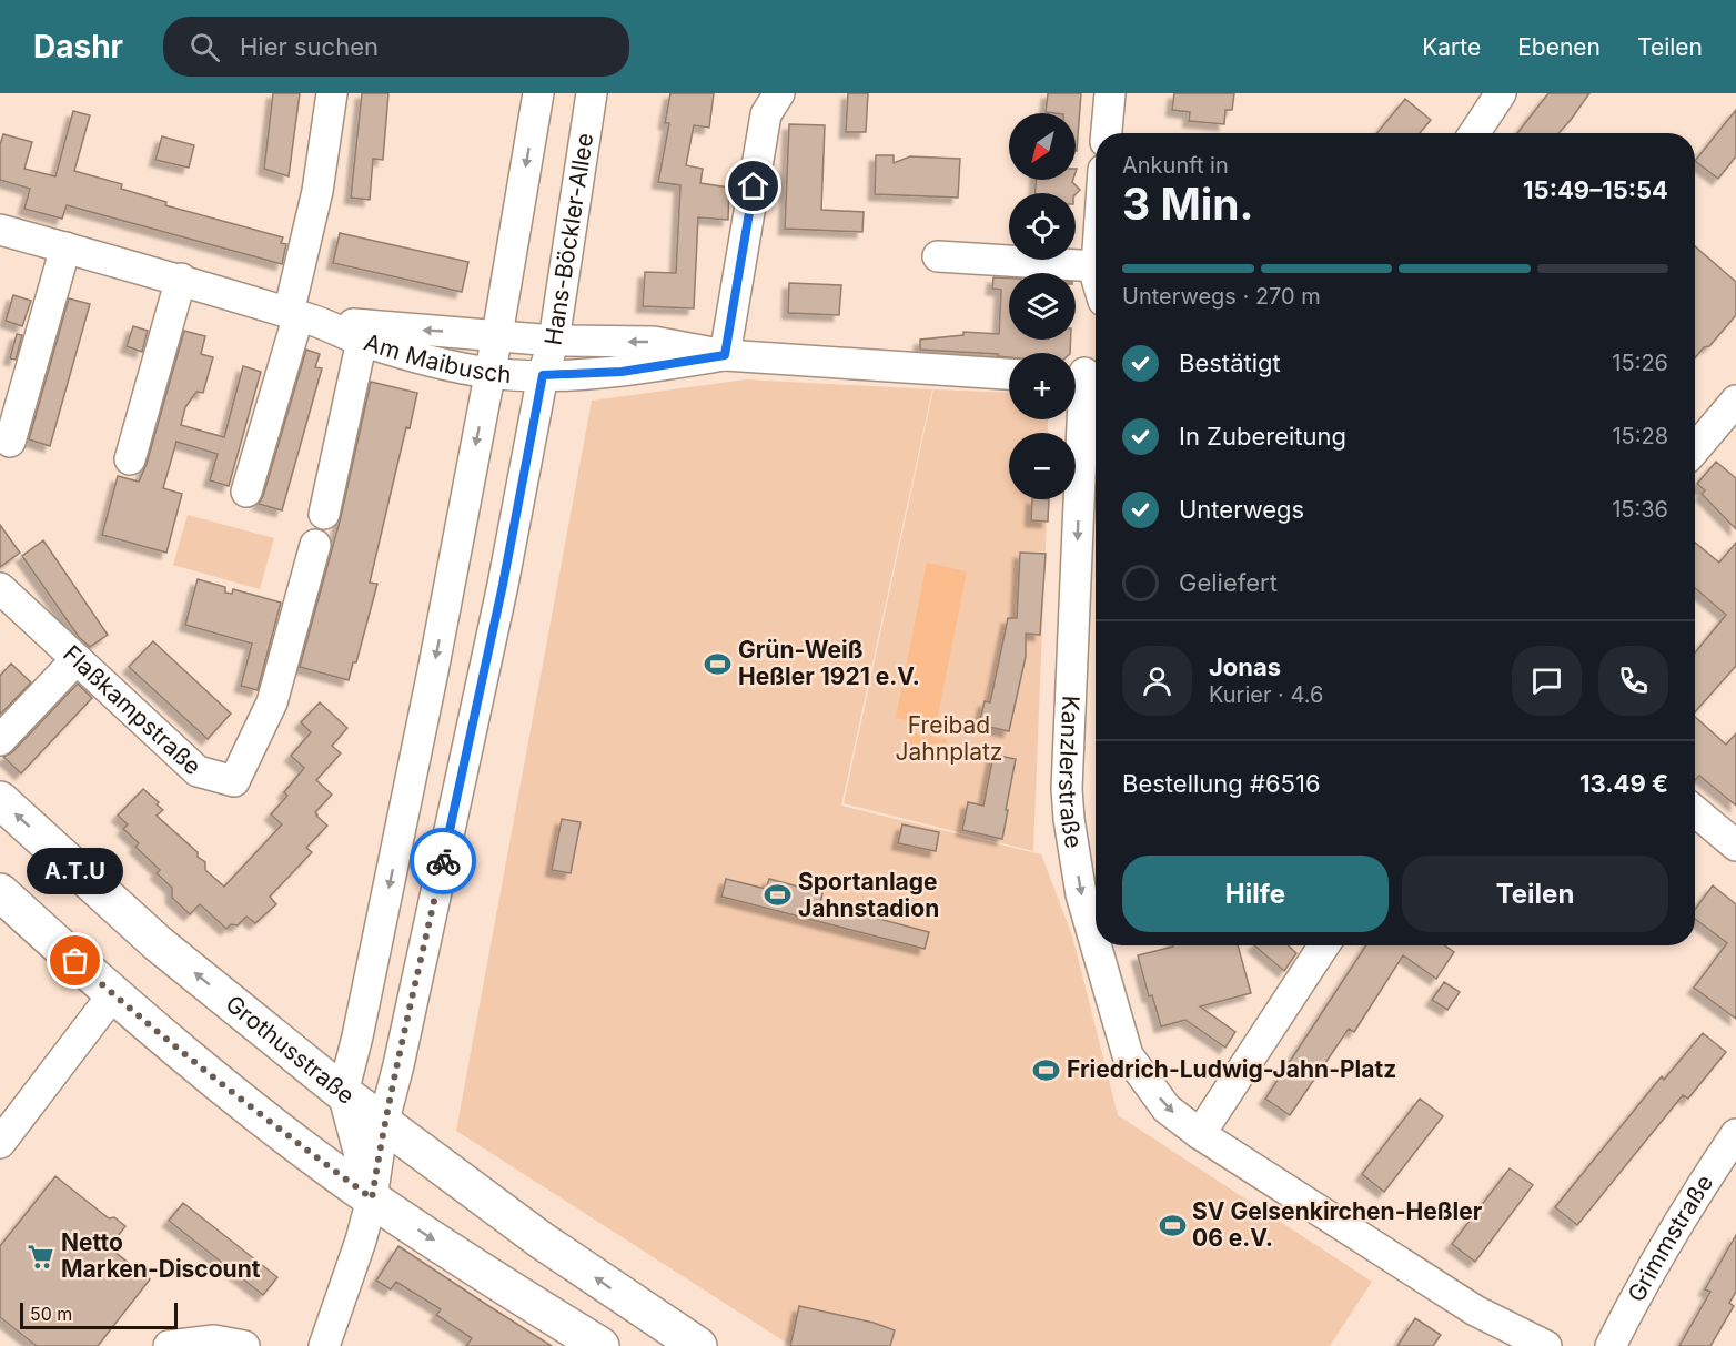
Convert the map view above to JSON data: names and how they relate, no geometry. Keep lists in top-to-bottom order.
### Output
{
  "streets": {
    "main road": ["Grothusstraße"],
    "street": [
      "Hans-Böckler-Allee",
      "Am Maibusch",
      "Flaßkampstraße",
      "Kanzlerstraße",
      "Grimmstraße"
    ]
  },
  "crossings": [
    ["Hans-Böckler-Allee", "Am Maibusch"],
    ["Hans-Böckler-Allee", "Grothusstraße"]
  ],
  "one_way": ["Kanzlerstraße"],
  "parks": ["Freibad Jahnplatz"],
  "places": {
    "sports": [
      "Grün-Weiß Heßler 1921 e.V.",
      "Sportanlage Jahnstadion",
      "Friedrich-Ludwig-Jahn-Platz",
      "SV Gelsenkirchen-Heßler 06 e.V."
    ],
    "other": ["A.T.U"],
    "supermarket": ["Netto Marken-Discount"]
  },
  "scale_bar": "50 m",
  "north": "bottom left",
  "page": {
    "header": "Dashr",
    "search": "Hier suchen",
    "nav": ["Karte", "Ebenen", "Teilen"],
    "map_buttons": ["+", "−"],
    "heading": ["3 Min.", "Ankunft in", "15:49–15:54"],
    "panel": [
      "Jonas",
      "Kurier · 4.6",
      "Bestellung #6516",
      "13.49 €"
    ],
    "bar": "Unterwegs · 270 m",
    "list": [
      ["Bestätigt", "15:26"],
      ["In Zubereitung", "15:28"],
      ["Unterwegs", "15:36"],
      "Geliefert"
    ],
    "buttons": ["Hilfe", "Teilen"],
    "bubble": "A.T.U",
    "scale": "50 m"
  }
}
